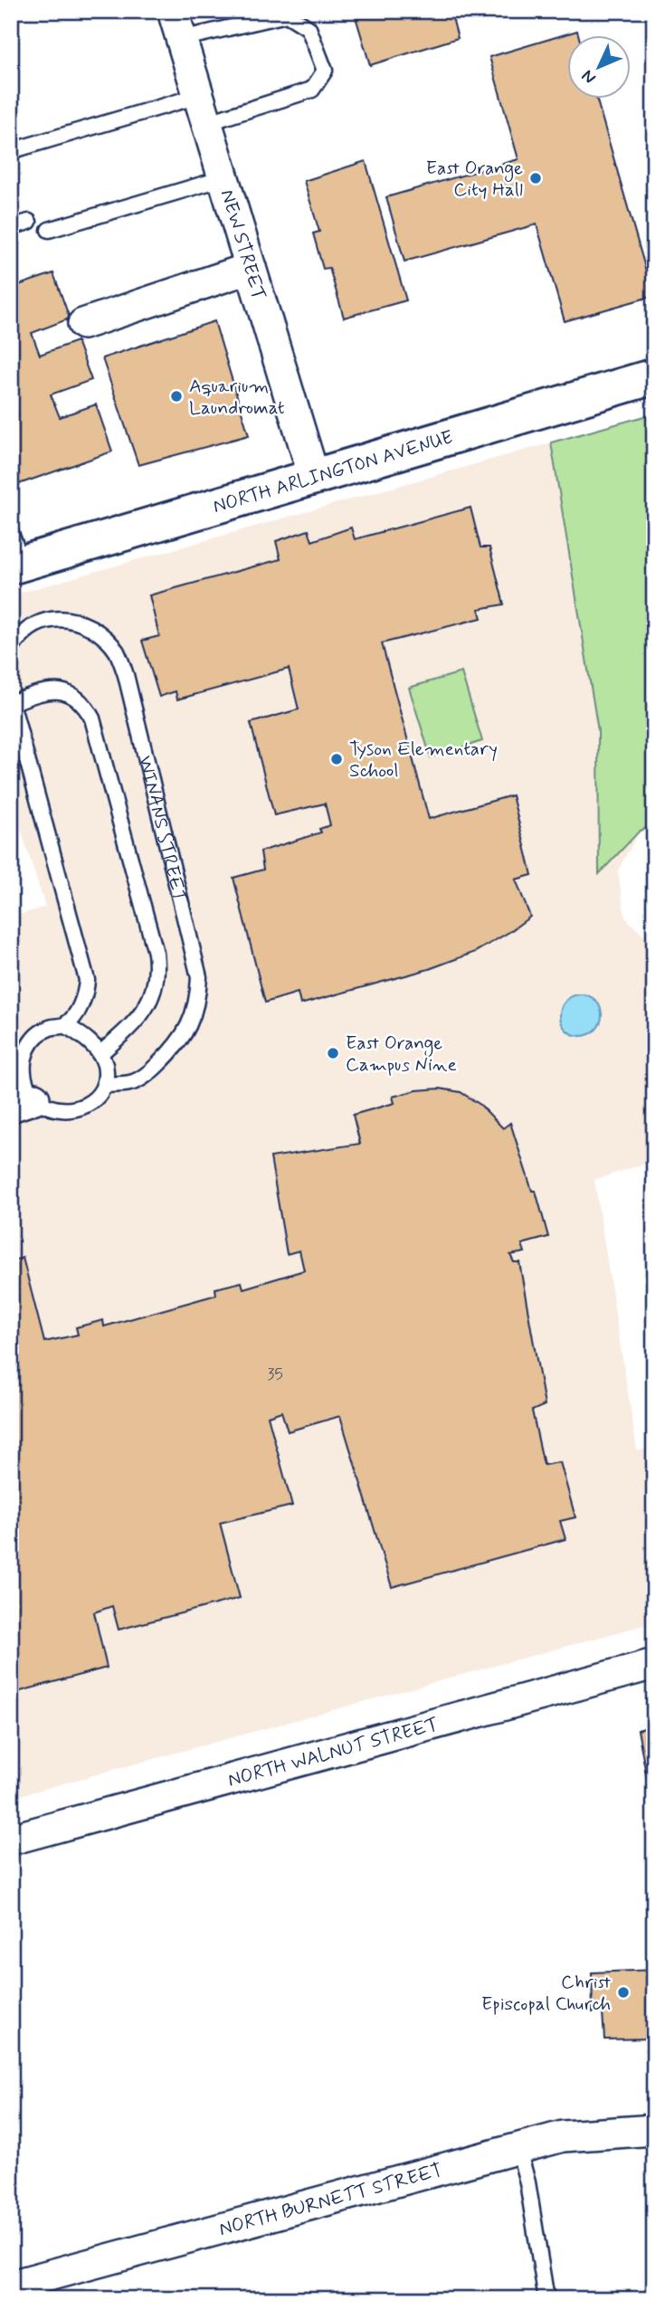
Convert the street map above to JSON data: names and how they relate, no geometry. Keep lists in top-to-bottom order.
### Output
{
  "streets": {
    "street": [
      "NEW STREET",
      "NORTH ARLINGTON AVENUE",
      "NORTH WALNUT STREET",
      "NORTH BURNETT STREET"
    ],
    "lane": ["WINANS STREET"]
  },
  "crossings": [
    ["NEW STREET", "NORTH ARLINGTON AVENUE"]
  ],
  "places": [
    "East Orange City Hall",
    "Aquarium Laundromat",
    "Tyson Elementary School",
    "East Orange Campus Nine",
    "Christ Episcopal Church"
  ],
  "house_numbers": ["35"],
  "north": "bottom left"
}
